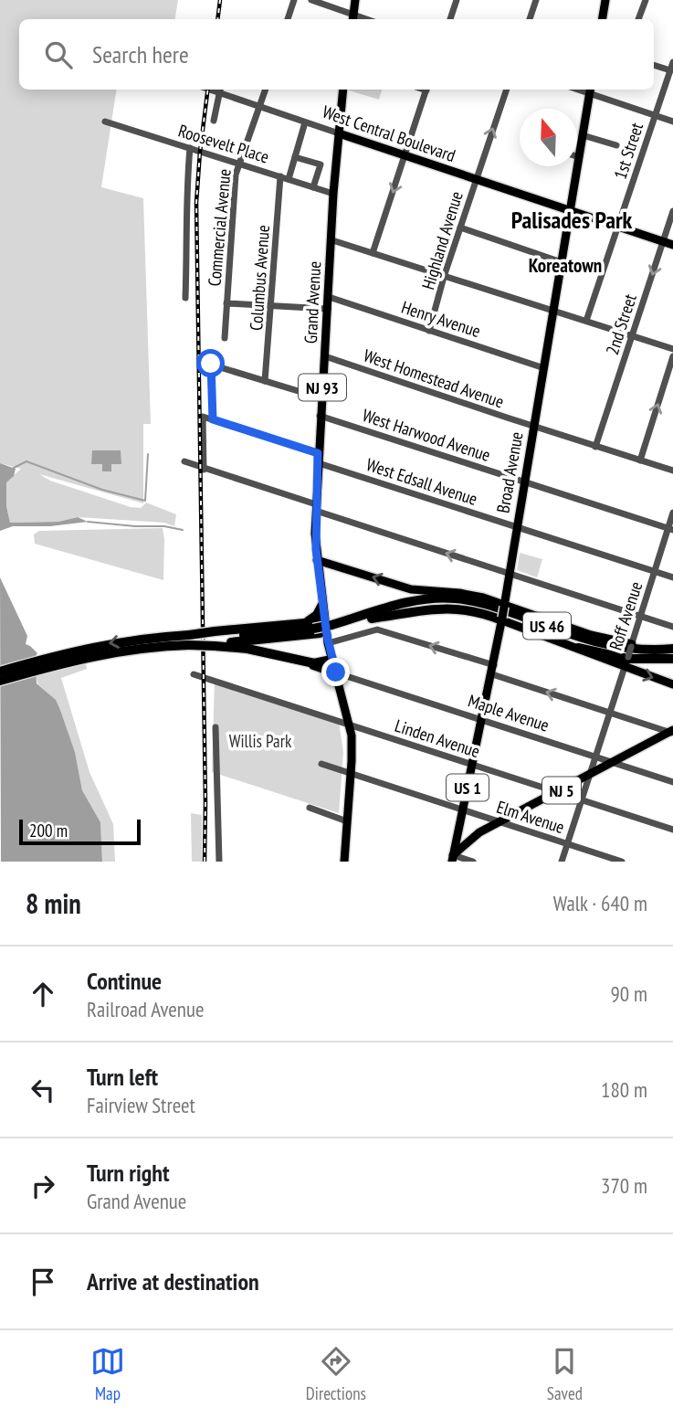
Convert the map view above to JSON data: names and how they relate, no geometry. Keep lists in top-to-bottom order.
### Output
{
  "streets": {
    "highway": ["US 46"],
    "main road": [
      "West Central Boulevard",
      "Grand Avenue",
      "NJ 93",
      "Broad Avenue",
      "US 1",
      "NJ 5"
    ],
    "street": [
      "Roosevelt Place",
      "1st Street",
      "Commercial Avenue",
      "Highland Avenue",
      "Columbus Avenue",
      "Henry Avenue",
      "2nd Street",
      "West Homestead Avenue",
      "West Harwood Avenue",
      "West Edsall Avenue",
      "Roff Avenue",
      "Maple Avenue",
      "Linden Avenue",
      "Elm Avenue"
    ]
  },
  "crossings": [
    ["West Central Boulevard", "1st Street"],
    ["West Central Boulevard", "Commercial Avenue"],
    ["West Central Boulevard", "Highland Avenue"],
    ["West Central Boulevard", "Grand Avenue"],
    ["West Central Boulevard", "2nd Street"],
    ["West Central Boulevard", "Broad Avenue"],
    ["Roosevelt Place", "Commercial Avenue"],
    ["Roosevelt Place", "Columbus Avenue"],
    ["Roosevelt Place", "Grand Avenue"],
    ["Highland Avenue", "Henry Avenue"],
    ["Grand Avenue", "Henry Avenue"],
    ["Grand Avenue", "West Homestead Avenue"],
    ["Grand Avenue", "West Harwood Avenue"],
    ["Grand Avenue", "West Edsall Avenue"],
    ["Grand Avenue", "US 46"],
    ["Grand Avenue", "Maple Avenue"],
    ["Grand Avenue", "Linden Avenue"],
    ["Grand Avenue", "Elm Avenue"],
    ["Henry Avenue", "Broad Avenue"],
    ["2nd Street", "West Homestead Avenue"],
    ["West Homestead Avenue", "Broad Avenue"],
    ["West Harwood Avenue", "Broad Avenue"],
    ["West Harwood Avenue", "Roff Avenue"],
    ["Broad Avenue", "West Edsall Avenue"],
    ["Broad Avenue", "Maple Avenue"],
    ["Broad Avenue", "Linden Avenue"],
    ["Broad Avenue", "NJ 5"],
    ["Broad Avenue", "Elm Avenue"],
    ["West Edsall Avenue", "Roff Avenue"],
    ["Roff Avenue", "Maple Avenue"],
    ["Roff Avenue", "Linden Avenue"],
    ["Roff Avenue", "NJ 5"],
    ["Roff Avenue", "Elm Avenue"],
    ["Maple Avenue", "NJ 5"],
    ["Linden Avenue", "NJ 5"],
    ["NJ 5", "Elm Avenue"]
  ],
  "one_way": ["Highland Avenue", "2nd Street"],
  "districts": ["Palisades Park", "Koreatown"],
  "parks": ["Willis Park"],
  "scale_bar": "200 m",
  "north": "top",
  "page": {
    "search": "Search here",
    "scale": "200 m",
    "heading": ["8 min", "Walk · 640 m"],
    "list": [
      ["Continue", "Railroad Avenue", "90 m"],
      ["Turn left", "Fairview Street", "180 m"],
      ["Turn right", "Grand Avenue", "370 m"],
      "Arrive at destination"
    ],
    "nav": ["Map", "Directions", "Saved"]
  }
}
